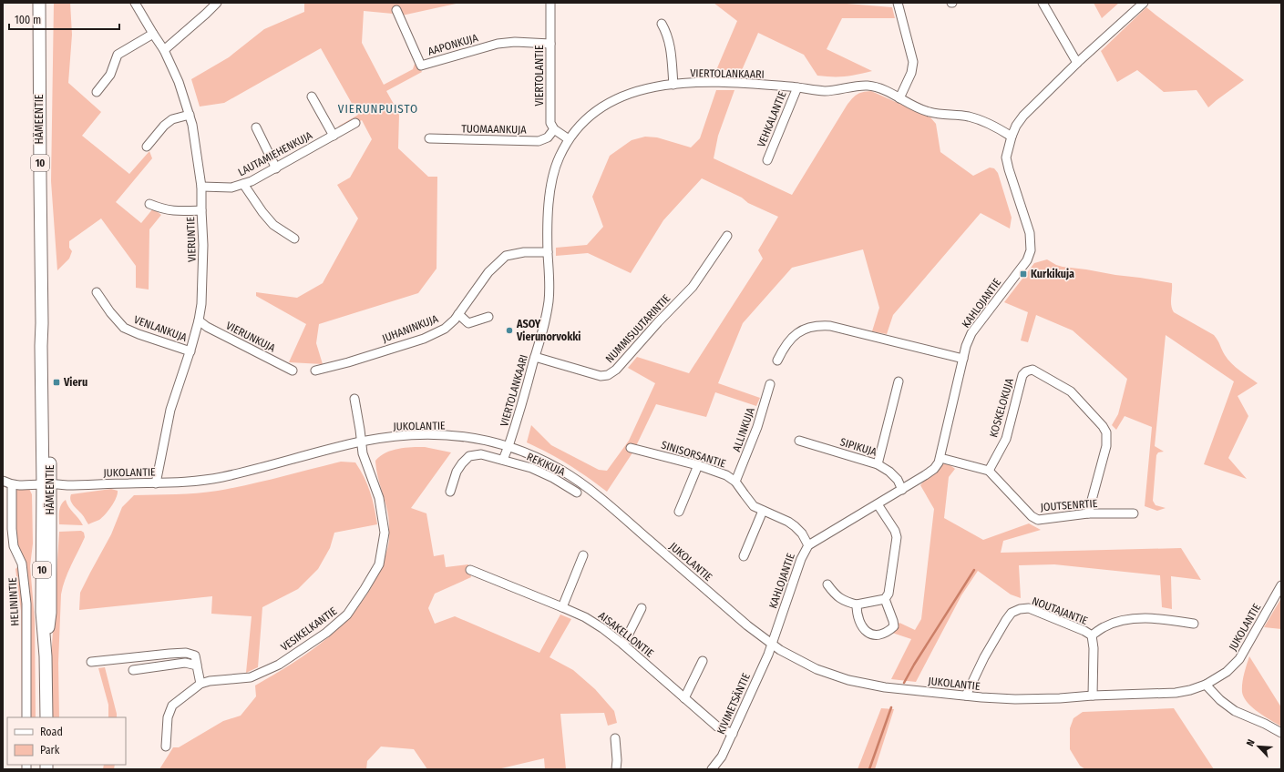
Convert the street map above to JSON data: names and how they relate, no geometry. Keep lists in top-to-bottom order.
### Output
{
  "streets": {
    "highway": ["HÄMEENTIE", "10"],
    "street": [
      "AAPONKUJA",
      "VIERTOLANKAARI",
      "VIERTOLANTIE",
      "VEHKALANTIE",
      "TUOMAANKUJA",
      "LAUTAMIEHENKUJA",
      "VIERUNTIE",
      "KAHLOJANTIE",
      "VENLANKUJA",
      "JUHANINKUJA",
      "NUMMISUUTARINTIE",
      "VIERUNKUJA",
      "KOSKELOKUJA",
      "JUKOLANTIE",
      "ALLINKUJA",
      "SIPIKUJA",
      "SINISORSANTIE",
      "REKIKUJA",
      "JOUTSENRTIE",
      "HELININTIE",
      "NOUTAJANTIE",
      "VESIKELKANTIE",
      "AISAKELLONTIE",
      "KIVIMETSÄNTIE"
    ]
  },
  "crossings": [
    ["AAPONKUJA", "VIERTOLANTIE"],
    ["VIERTOLANKAARI", "VEHKALANTIE"],
    ["VIERTOLANKAARI", "KAHLOJANTIE"],
    ["VIERTOLANKAARI", "JUHANINKUJA"],
    ["VIERTOLANKAARI", "NUMMISUUTARINTIE"],
    ["VIERTOLANKAARI", "JUKOLANTIE"],
    ["VIERTOLANTIE", "TUOMAANKUJA"],
    ["HÄMEENTIE", "JUKOLANTIE"],
    ["LAUTAMIEHENKUJA", "VIERUNTIE"],
    ["VIERUNTIE", "VENLANKUJA"],
    ["VIERUNTIE", "VIERUNKUJA"],
    ["VIERUNTIE", "JUKOLANTIE"],
    ["KAHLOJANTIE", "JUKOLANTIE"],
    ["KAHLOJANTIE", "SIPIKUJA"],
    ["KAHLOJANTIE", "SINISORSANTIE"],
    ["KAHLOJANTIE", "KIVIMETSÄNTIE"],
    ["KOSKELOKUJA", "JOUTSENRTIE"],
    ["JUKOLANTIE", "HELININTIE"],
    ["JUKOLANTIE", "NOUTAJANTIE"],
    ["JUKOLANTIE", "VESIKELKANTIE"],
    ["JUKOLANTIE", "KIVIMETSÄNTIE"],
    ["ALLINKUJA", "SINISORSANTIE"],
    ["AISAKELLONTIE", "KIVIMETSÄNTIE"]
  ],
  "districts": ["VIERUNPUISTO"],
  "places": {
    "transit": ["Kurkikuja", "Vieru"],
    "other": ["ASOY Vierunorvokki"]
  },
  "legend": ["Road", "Park"],
  "scale_bar": "100 m",
  "north": "top left"
}
